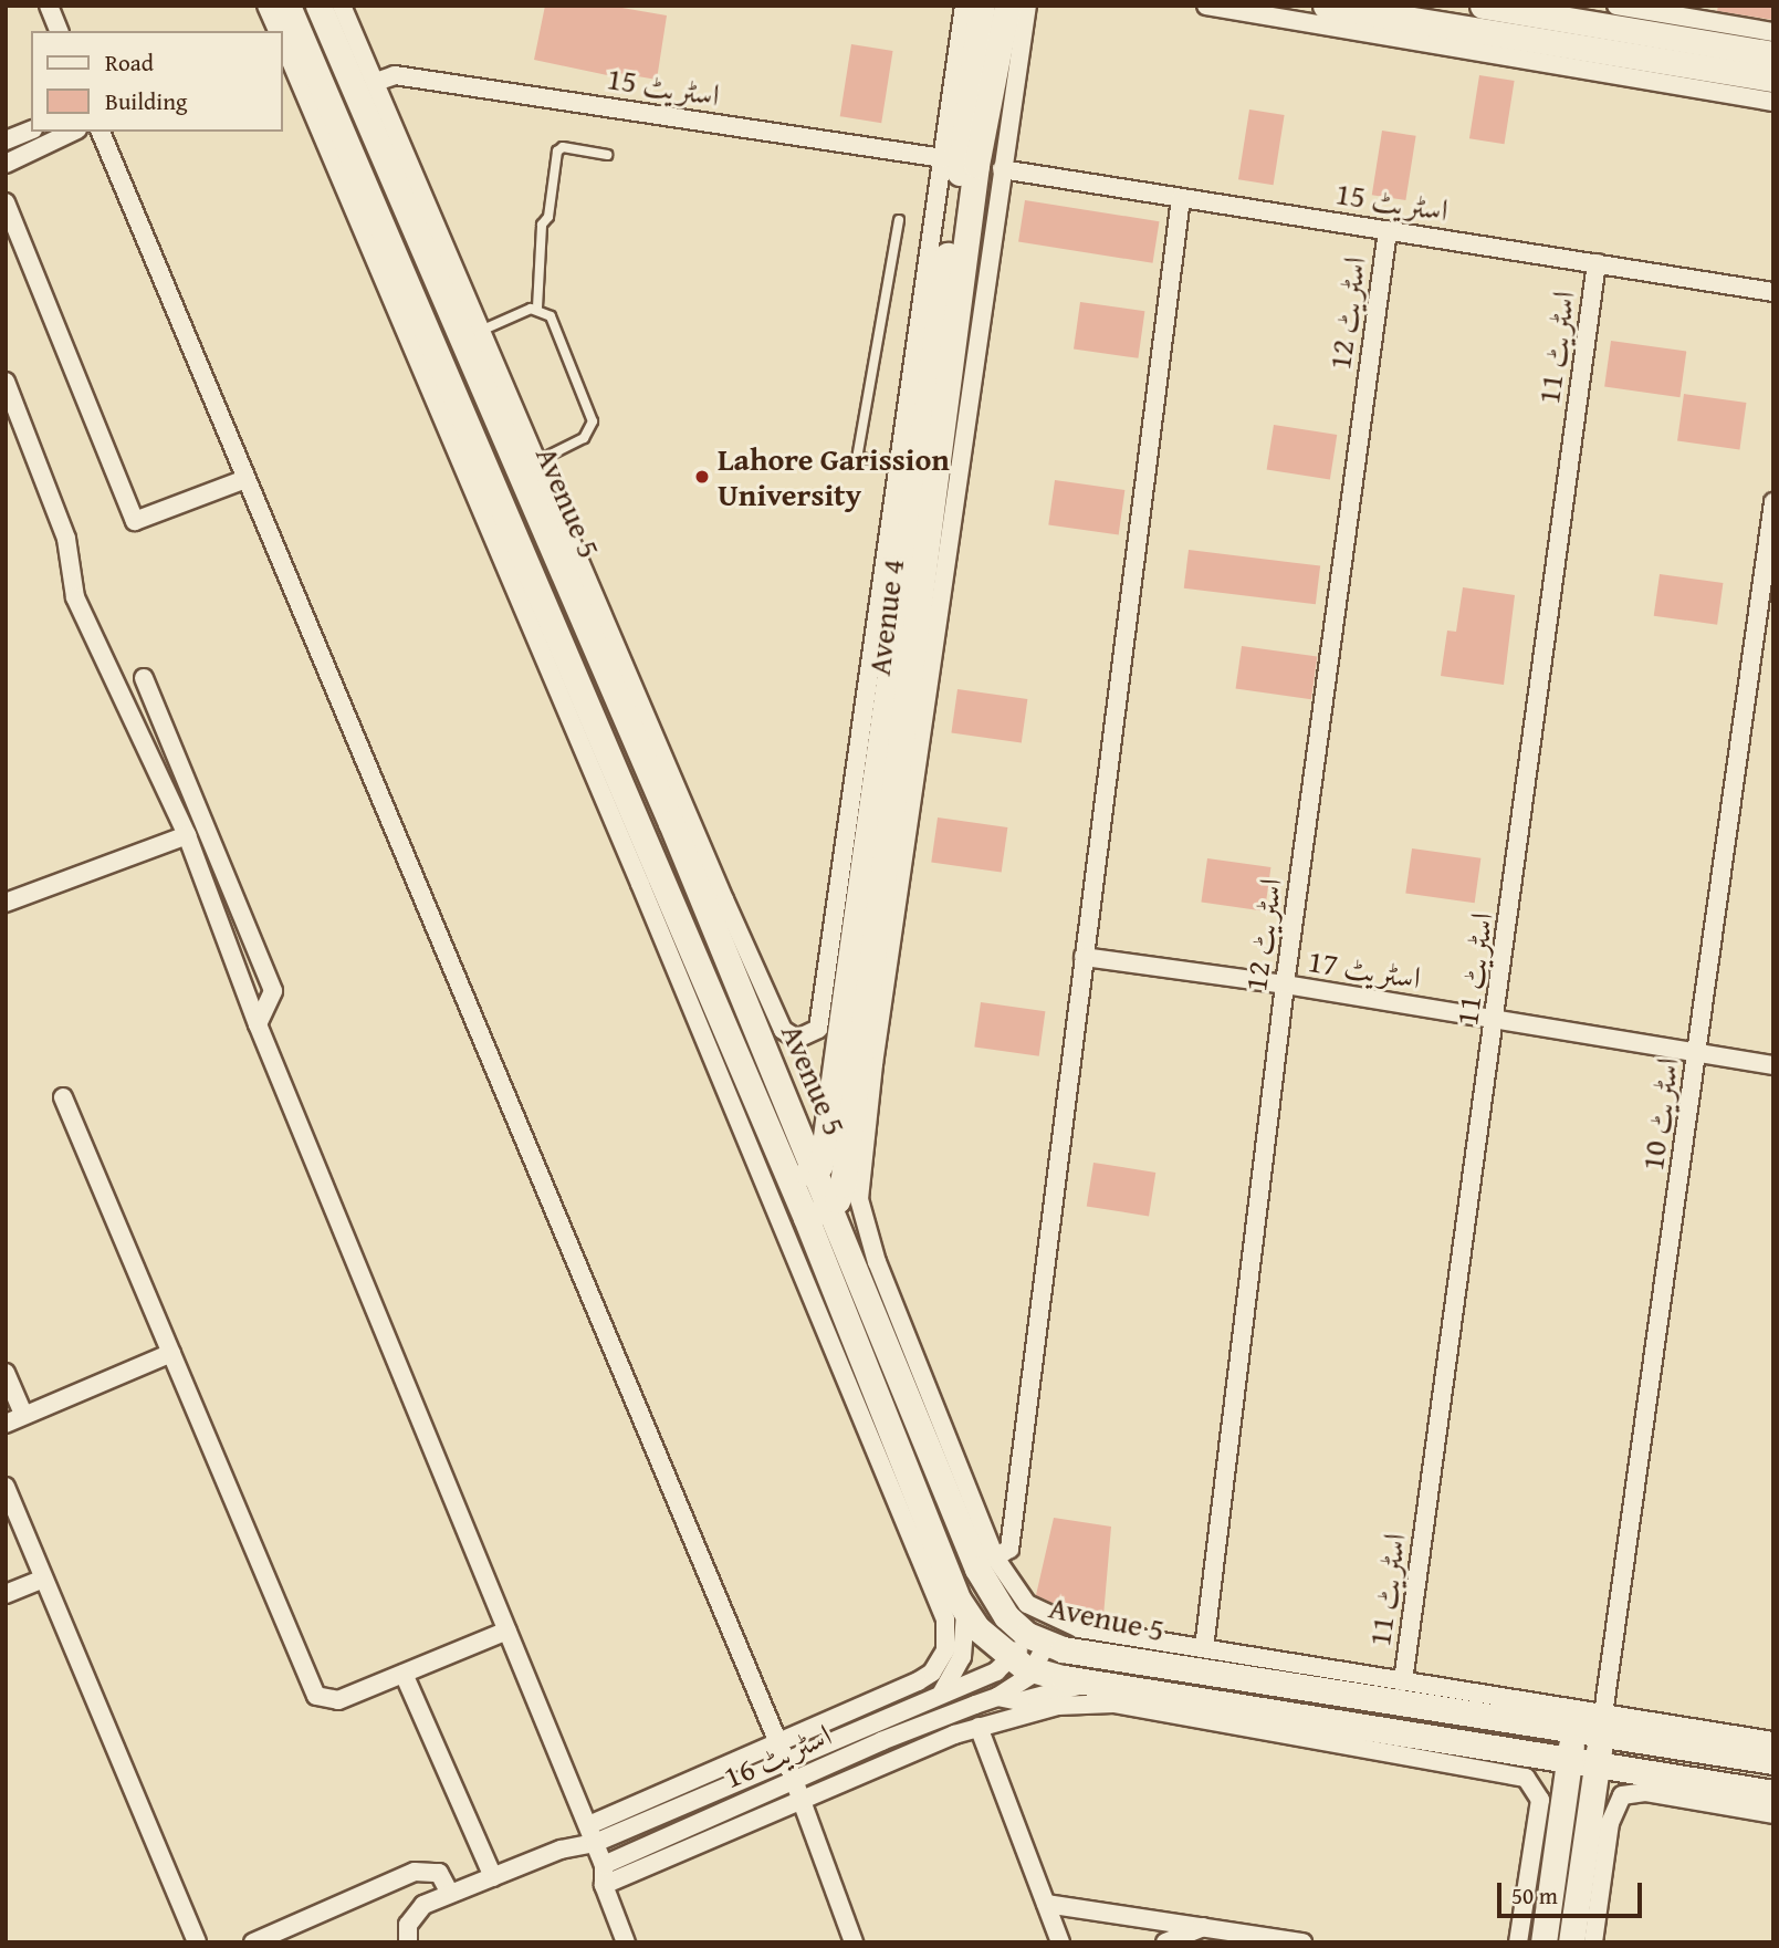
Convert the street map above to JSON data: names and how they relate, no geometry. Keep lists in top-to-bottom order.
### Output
{
  "streets": {
    "main road": ["Avenue 5", "Avenue 4"],
    "street": [
      "اسٹریٹ 15",
      "اسٹریٹ 12",
      "اسٹریٹ 11",
      "اسٹریٹ 17",
      "اسٹریٹ 10",
      "اسٹریٹ 16"
    ]
  },
  "crossings": [
    ["اسٹریٹ 15", "اسٹریٹ 12"],
    ["اسٹریٹ 15", "اسٹریٹ 11"],
    ["اسٹریٹ 12", "اسٹریٹ 17"],
    ["اسٹریٹ 11", "اسٹریٹ 17"],
    ["Avenue 5", "Avenue 4"],
    ["Avenue 5", "اسٹریٹ 10"],
    ["Avenue 5", "اسٹریٹ 16"],
    ["اسٹریٹ 17", "اسٹریٹ 10"]
  ],
  "places": ["Lahore Garission University"],
  "legend": ["Road", "Building"],
  "scale_bar": "50 m"
}
